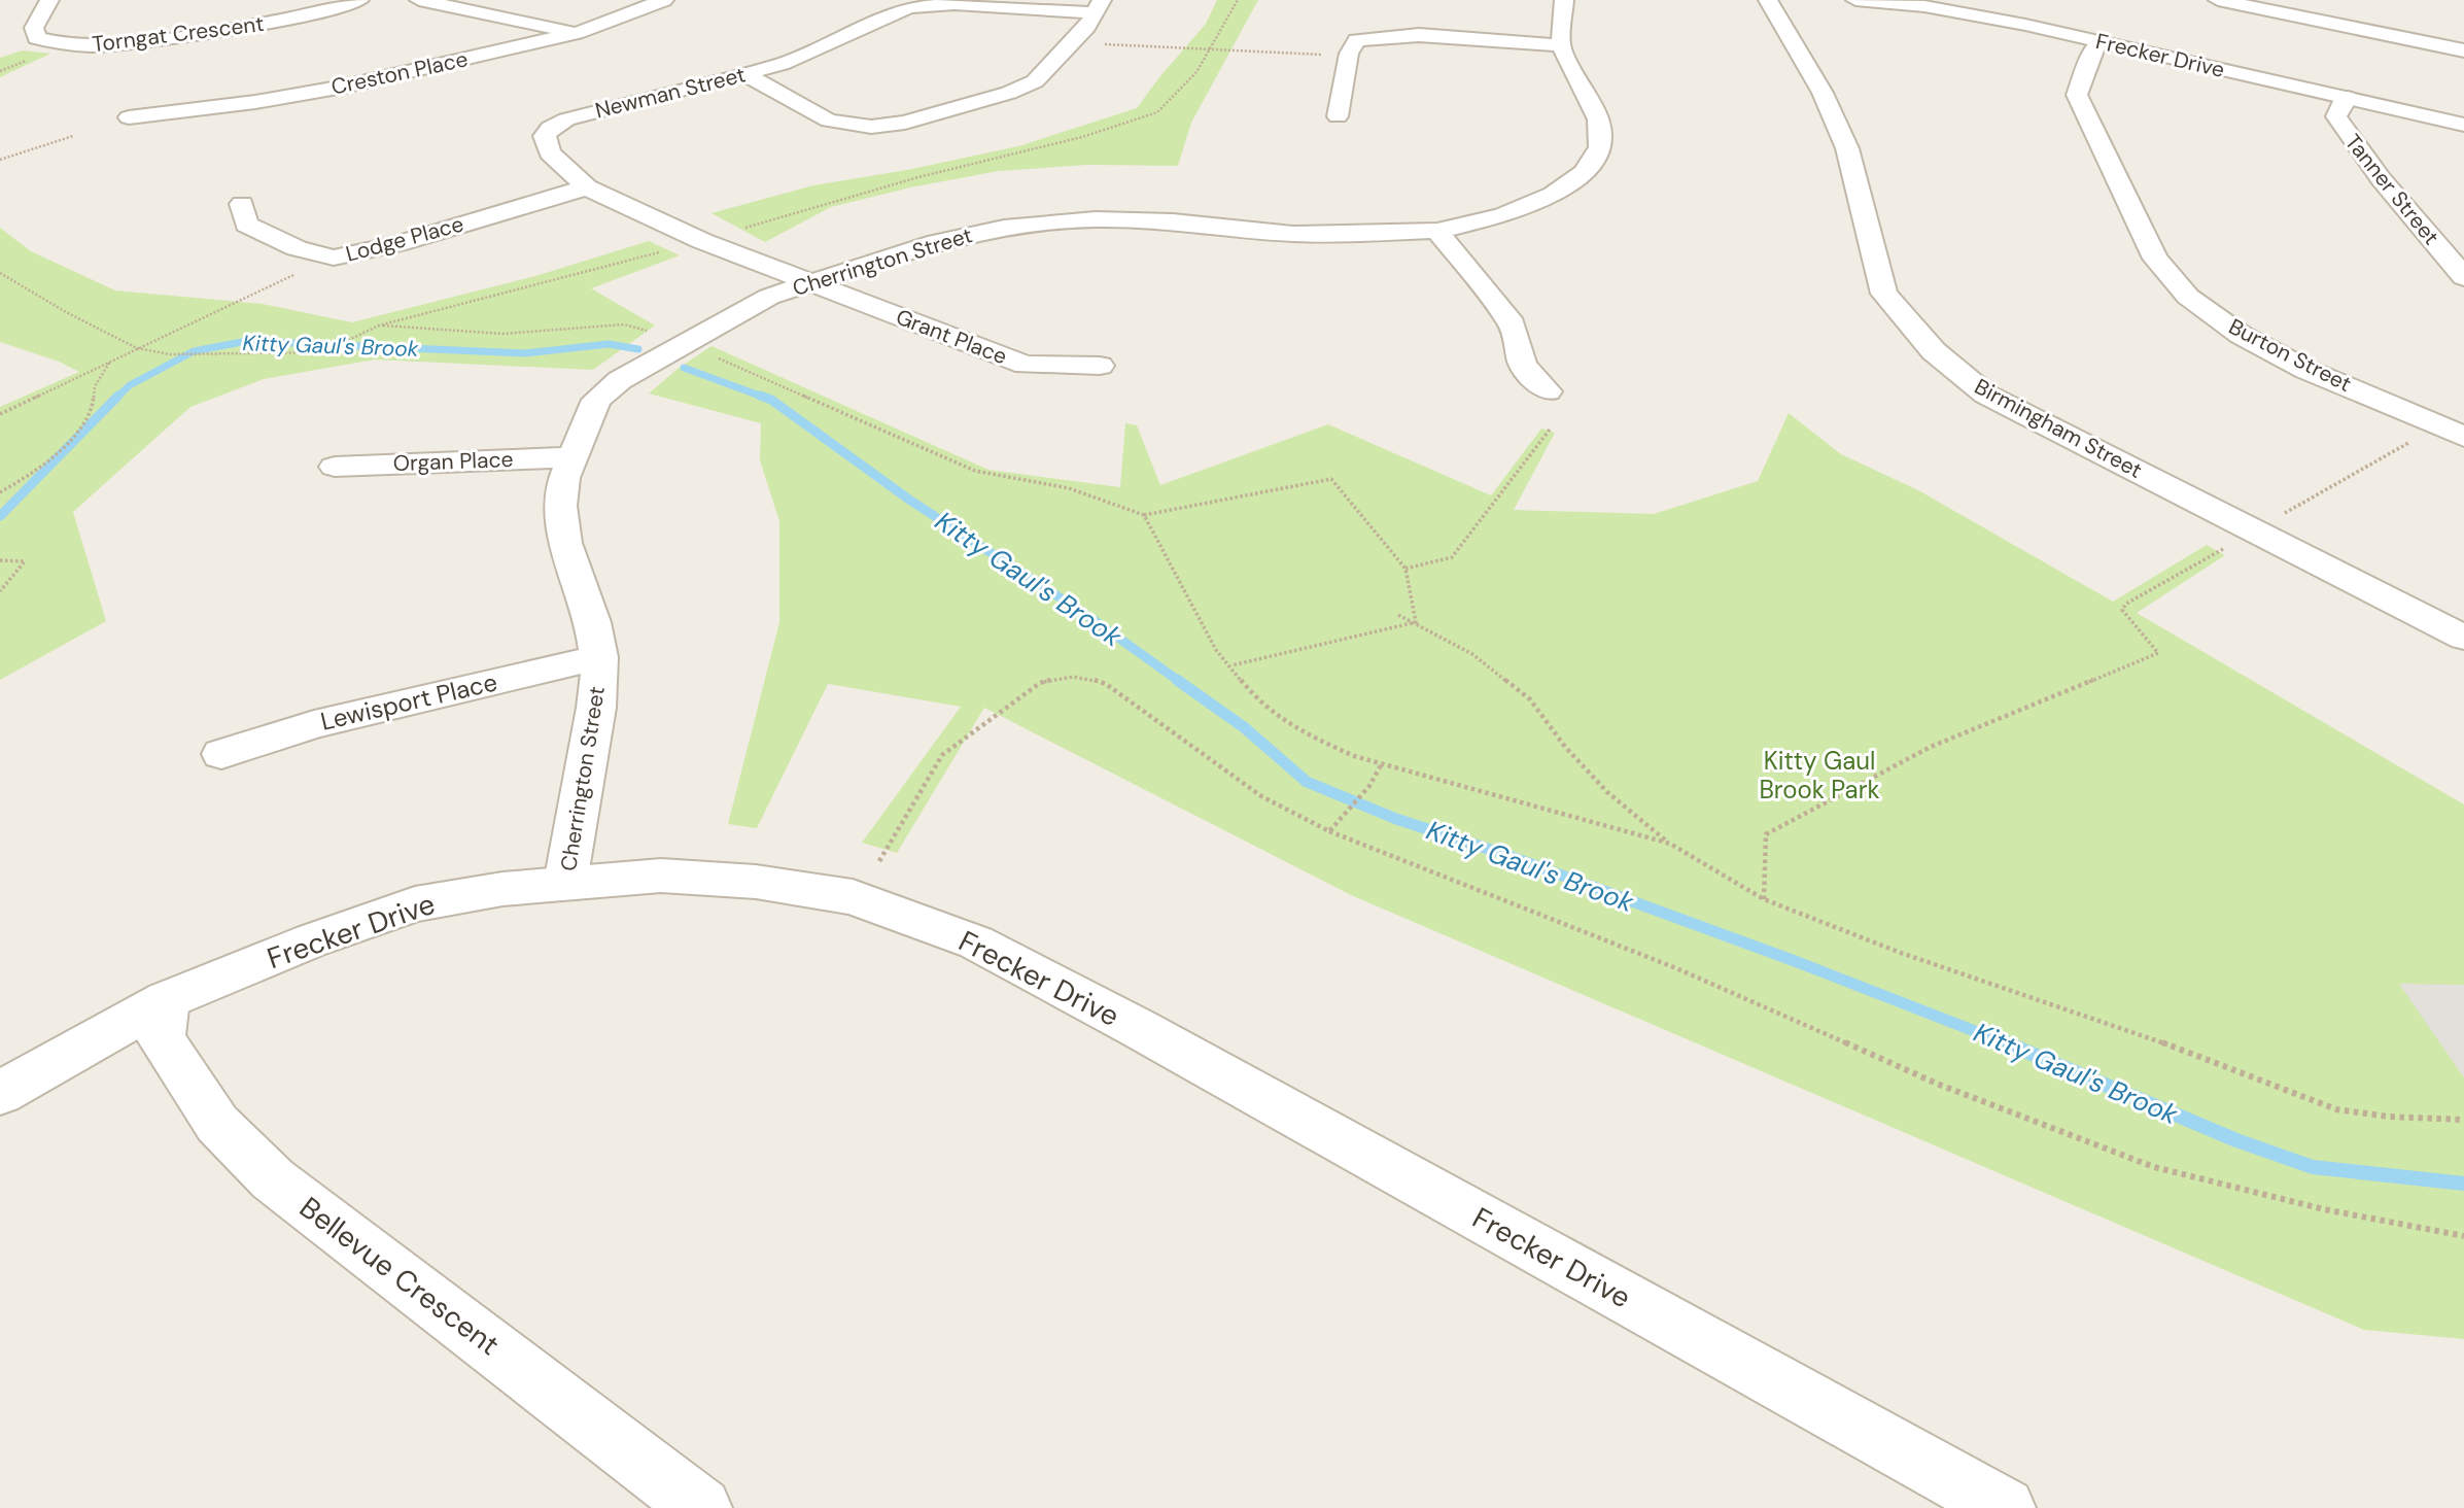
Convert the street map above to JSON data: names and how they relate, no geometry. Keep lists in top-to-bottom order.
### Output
{
  "streets": {
    "street": [
      "Torngat Crescent",
      "Frecker Drive",
      "Creston Place",
      "Newman Street",
      "Tanner Street",
      "Lodge Place",
      "Cherrington Street",
      "Grant Place",
      "Burton Street",
      "Birmingham Street",
      "Organ Place",
      "Lewisport Place",
      "Bellevue Crescent"
    ]
  },
  "crossings": [
    ["Frecker Drive", "Tanner Street"],
    ["Frecker Drive", "Cherrington Street"],
    ["Frecker Drive", "Burton Street"],
    ["Frecker Drive", "Bellevue Crescent"],
    ["Newman Street", "Lodge Place"],
    ["Newman Street", "Cherrington Street"],
    ["Newman Street", "Grant Place"],
    ["Cherrington Street", "Grant Place"],
    ["Cherrington Street", "Organ Place"],
    ["Cherrington Street", "Lewisport Place"]
  ],
  "water": ["Kitty Gaul's Brook"],
  "parks": ["Kitty Gaul Brook Park"]
}
